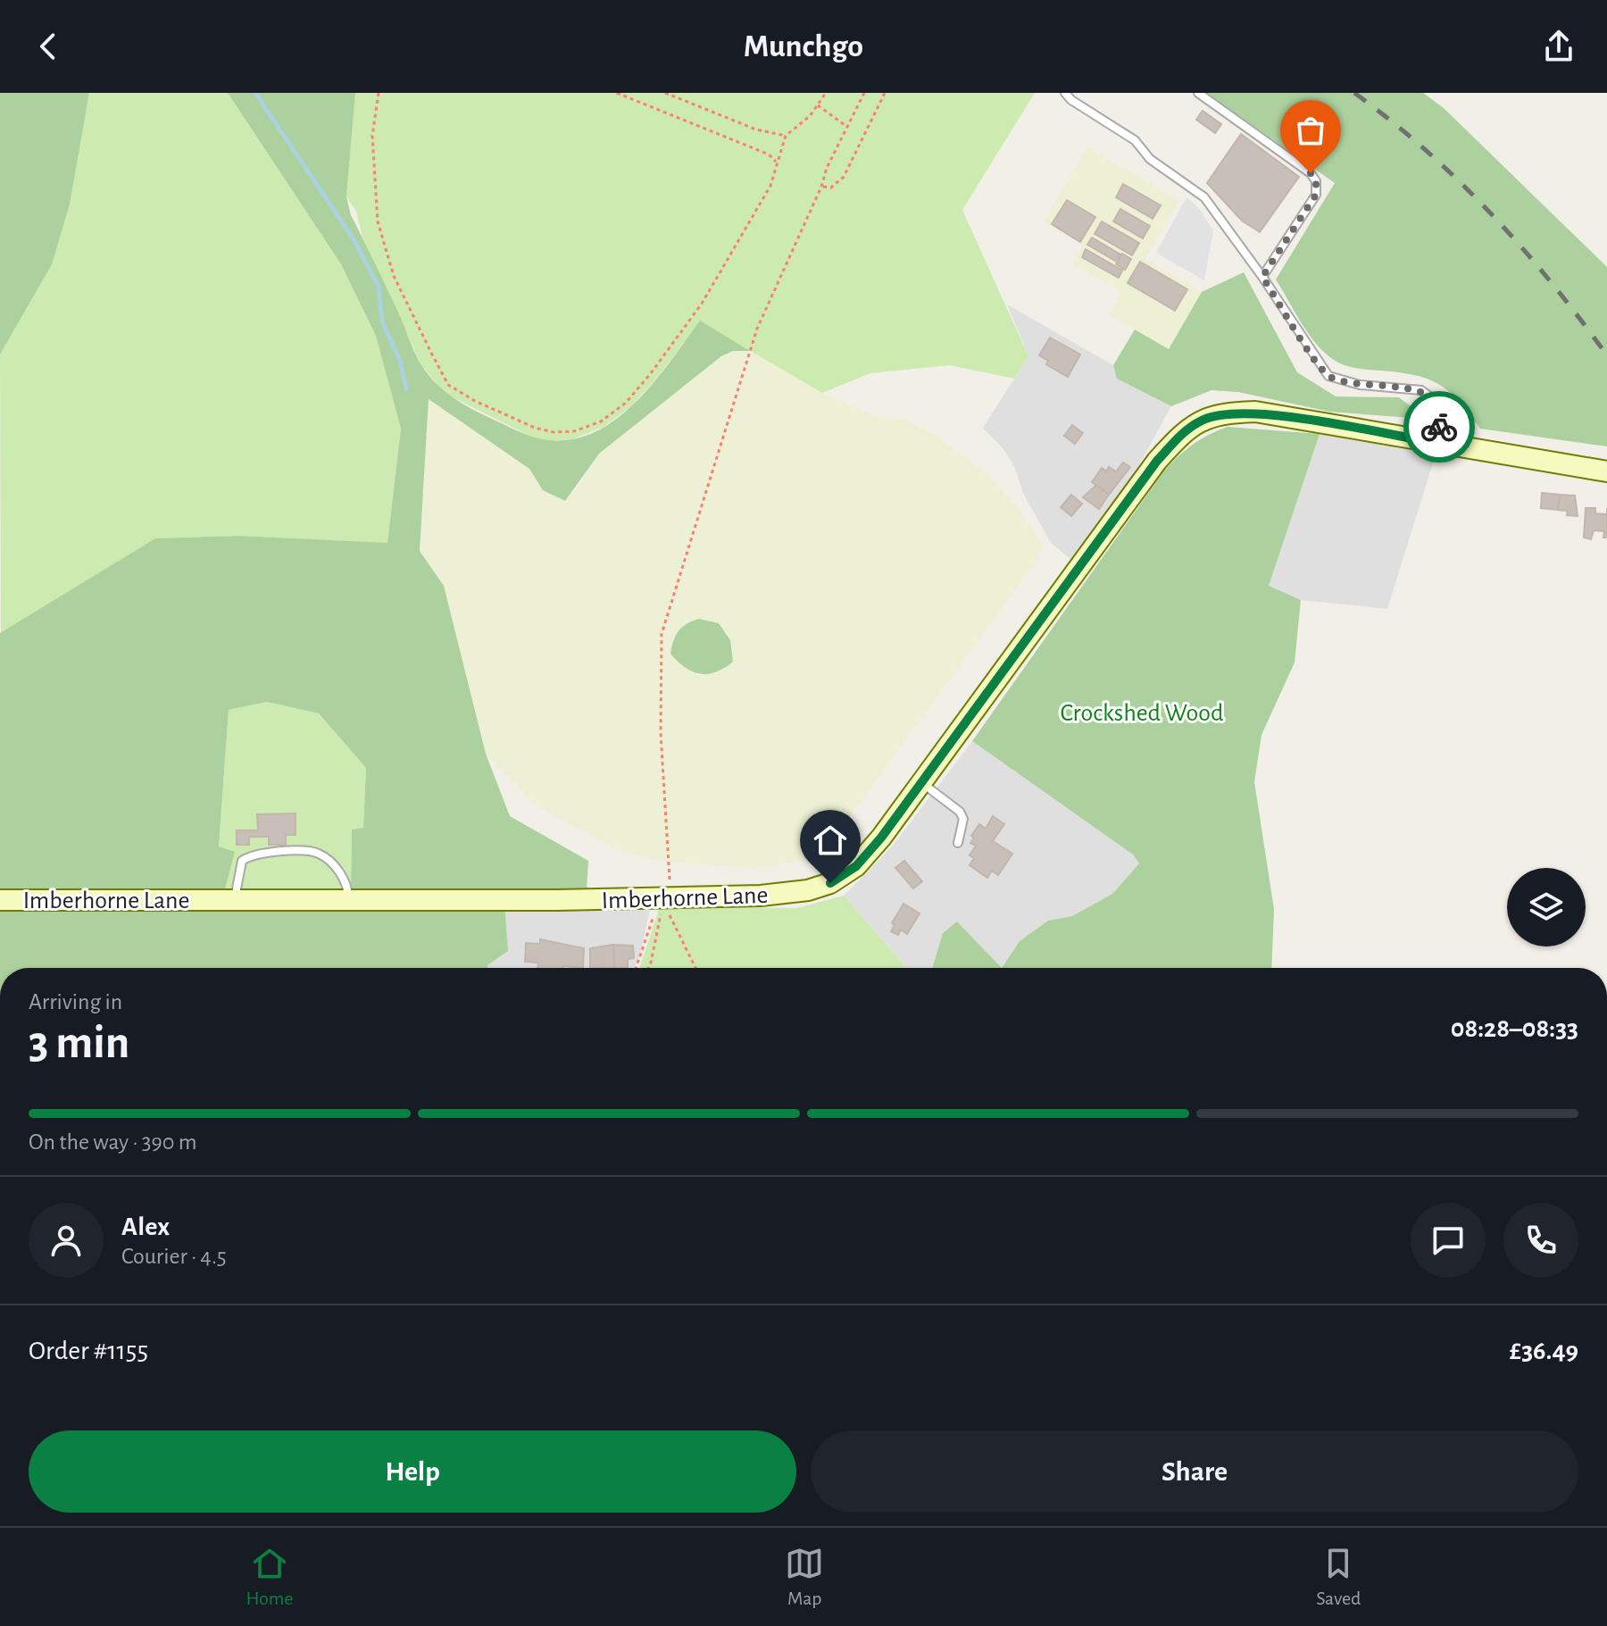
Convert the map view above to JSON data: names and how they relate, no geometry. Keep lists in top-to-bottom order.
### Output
{
  "streets": {
    "street": ["Imberhorne Lane"]
  },
  "parks": ["Crockshed Wood"],
  "page": {
    "header": "Munchgo",
    "heading": ["3 min", "Arriving in", "08:28–08:33"],
    "panel": [
      "Alex",
      "Courier · 4.5",
      "Order #1155",
      "£36.49"
    ],
    "bar": "On the way · 390 m",
    "buttons": ["Help", "Share"],
    "tabs": ["Home", "Map", "Saved"]
  }
}
